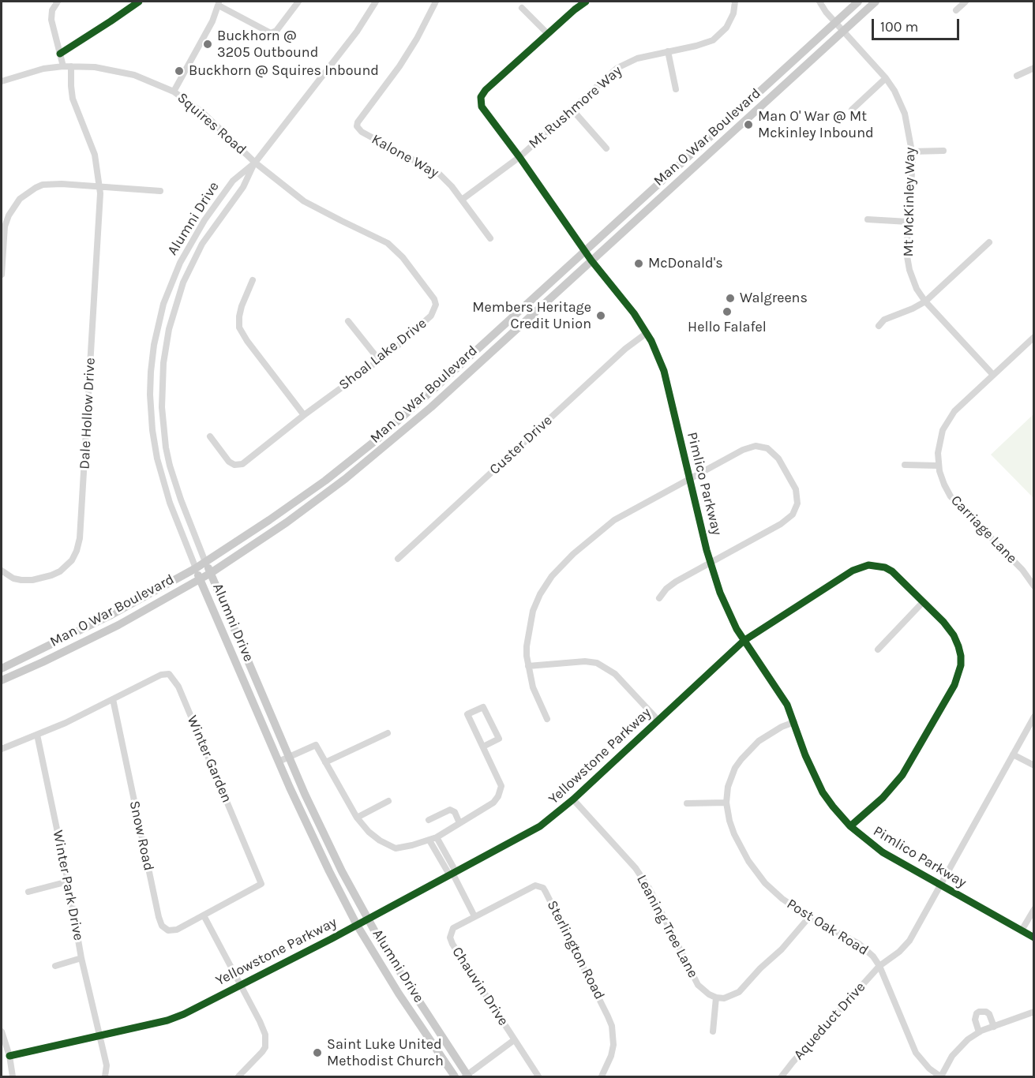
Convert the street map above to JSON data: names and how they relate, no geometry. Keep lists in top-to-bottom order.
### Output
{
  "streets": {
    "main road": ["Man O War Boulevard", "Alumni Drive"],
    "street": [
      "Mt Rushmore Way",
      "Squires Road",
      "Kalone Way",
      "Mt McKinley Way",
      "Shoal Lake Drive",
      "Dale Hollow Drive",
      "Custer Drive",
      "Pimlico Parkway",
      "Carriage Lane",
      "Yellowstone Parkway",
      "Winter Garden",
      "Snow Road",
      "Winter Park Drive",
      "Leaning Tree Lane",
      "Post Oak Road",
      "Sterlington Road",
      "Chauvin Drive",
      "Aqueduct Drive"
    ]
  },
  "crossings": [
    ["Mt Rushmore Way", "Kalone Way"],
    ["Mt Rushmore Way", "Pimlico Parkway"],
    ["Squires Road", "Alumni Drive"],
    ["Squires Road", "Shoal Lake Drive"],
    ["Squires Road", "Dale Hollow Drive"],
    ["Man O War Boulevard", "Mt McKinley Way"],
    ["Man O War Boulevard", "Alumni Drive"],
    ["Man O War Boulevard", "Pimlico Parkway"],
    ["Mt McKinley Way", "Carriage Lane"],
    ["Alumni Drive", "Shoal Lake Drive"],
    ["Alumni Drive", "Yellowstone Parkway"],
    ["Alumni Drive", "Chauvin Drive"],
    ["Custer Drive", "Pimlico Parkway"],
    ["Pimlico Parkway", "Yellowstone Parkway"],
    ["Pimlico Parkway", "Post Oak Road"],
    ["Yellowstone Parkway", "Winter Park Drive"],
    ["Yellowstone Parkway", "Leaning Tree Lane"],
    ["Winter Garden", "Snow Road"],
    ["Winter Garden", "Winter Park Drive"],
    ["Post Oak Road", "Aqueduct Drive"],
    ["Sterlington Road", "Chauvin Drive"]
  ],
  "places": [
    "Buckhorn @ 3205 Outbound",
    "Buckhorn @ Squires Inbound",
    "Man O' War @ Mt Mckinley Inbound",
    "McDonald's",
    "Walgreens",
    "Hello Falafel",
    "Members Heritage Credit Union",
    "Saint Luke United Methodist Church"
  ],
  "scale_bar": "100 m"
}
